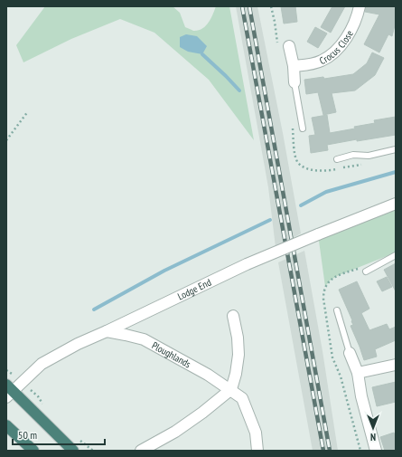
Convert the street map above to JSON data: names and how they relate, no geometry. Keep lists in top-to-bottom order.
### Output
{
  "streets": {
    "street": ["Crocus Close", "Lodge End", "Ploughlands"]
  },
  "crossings": [
    ["Lodge End", "Ploughlands"]
  ],
  "scale_bar": "50 m",
  "north": "bottom"
}
